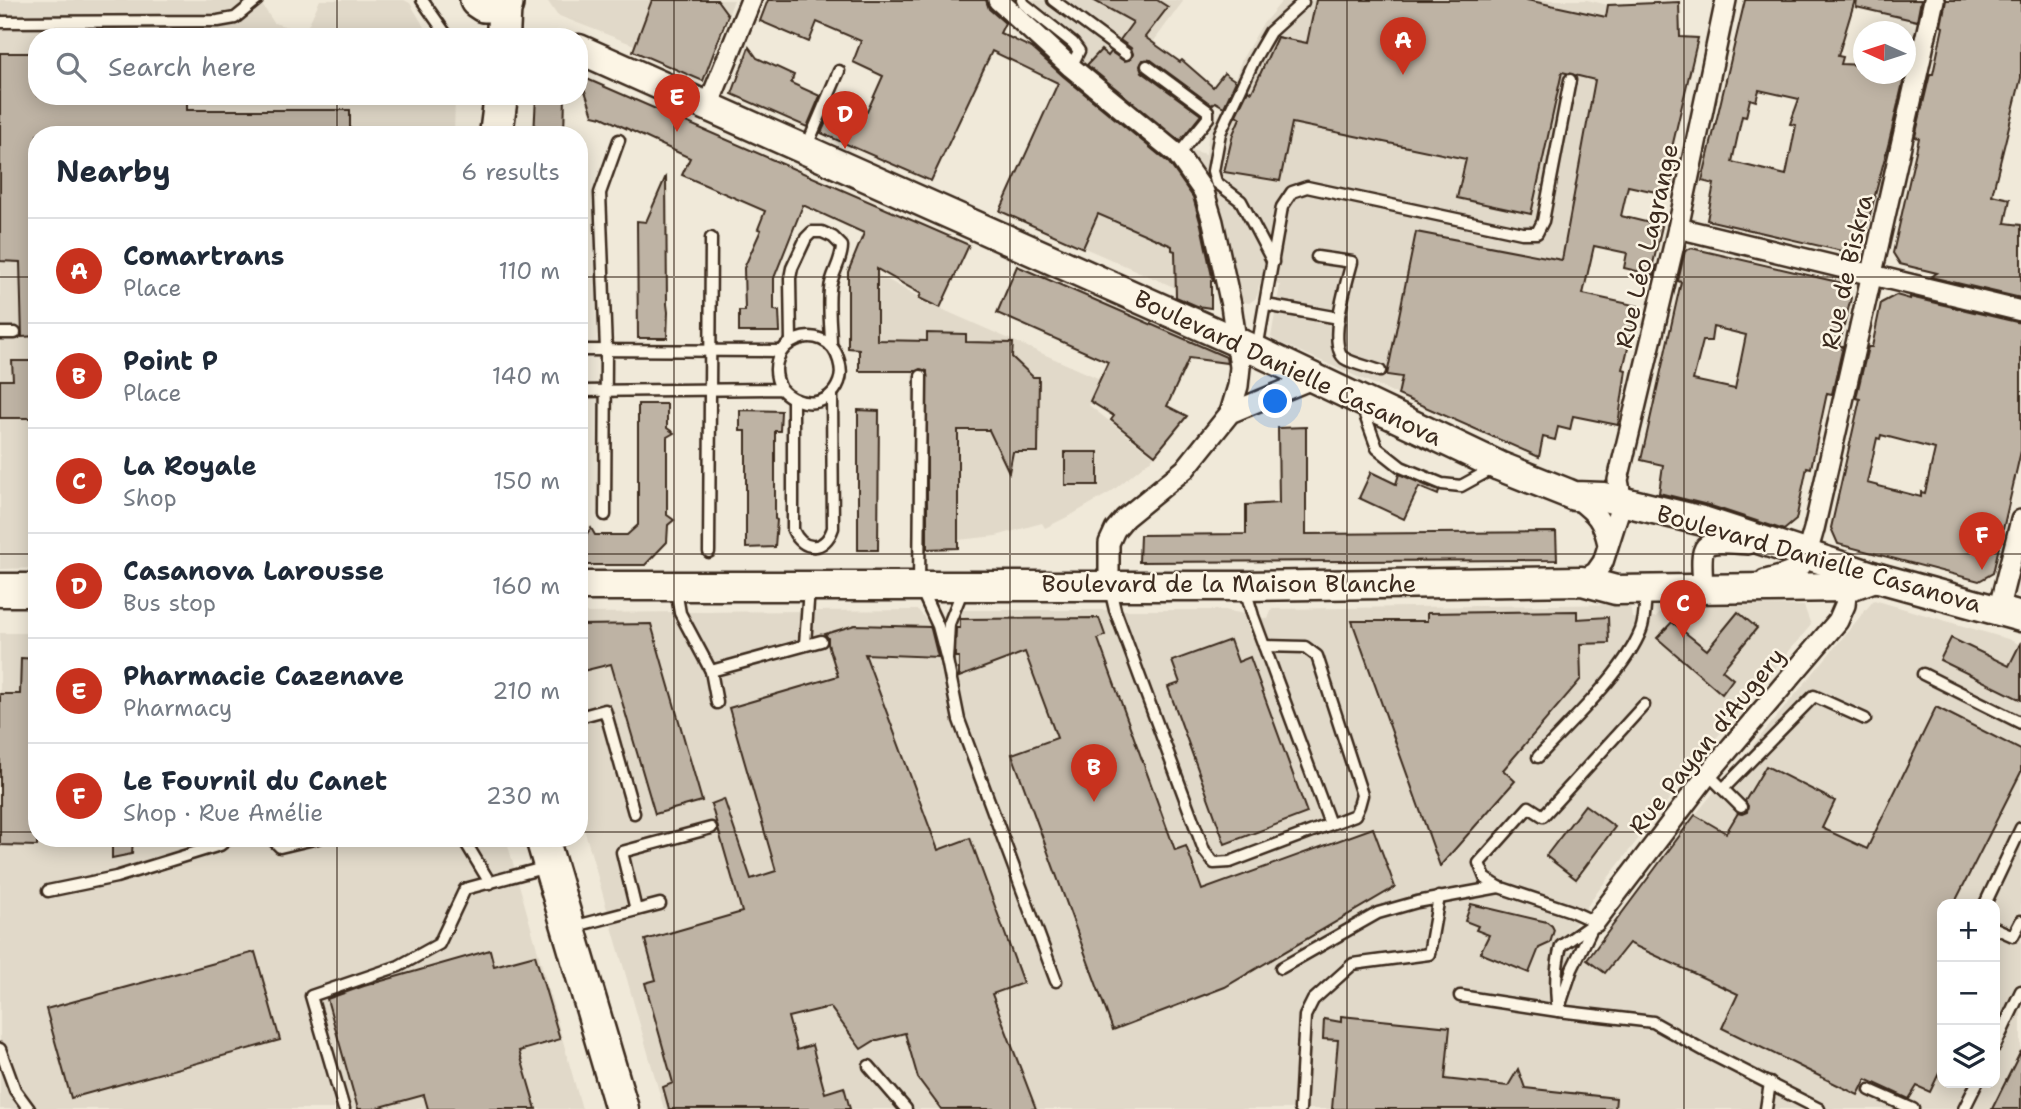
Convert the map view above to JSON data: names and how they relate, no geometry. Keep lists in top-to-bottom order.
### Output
{
  "streets": {
    "street": [
      "Rue Léo Lagrange",
      "Rue de Biskra",
      "Boulevard Danielle Casanova",
      "Boulevard de la Maison Blanche",
      "Rue Payan d'Augery"
    ]
  },
  "crossings": [
    ["Rue Léo Lagrange", "Boulevard Danielle Casanova"],
    ["Rue de Biskra", "Boulevard Danielle Casanova"],
    ["Boulevard Danielle Casanova", "Boulevard de la Maison Blanche"],
    ["Boulevard de la Maison Blanche", "Rue Payan d'Augery"]
  ],
  "north": "left",
  "page": {
    "pins": [
      "A",
      "E",
      "D",
      "F",
      "C",
      "B"
    ],
    "search": "Search here",
    "heading": ["Nearby", "6 results"],
    "list": [
      {
        "mark": "A",
        "name": "Comartrans",
        "note": "Place",
        "value": "110 m"
      },
      {
        "mark": "B",
        "name": "Point P",
        "note": "Place",
        "value": "140 m"
      },
      {
        "mark": "C",
        "name": "La Royale",
        "note": "Shop",
        "value": "150 m"
      },
      {
        "mark": "D",
        "name": "Casanova Larousse",
        "note": "Bus stop",
        "value": "160 m"
      },
      {
        "mark": "E",
        "name": "Pharmacie Cazenave",
        "note": "Pharmacy",
        "value": "210 m"
      },
      {
        "mark": "F",
        "name": "Le Fournil du Canet",
        "note": "Shop · Rue Amélie",
        "value": "230 m"
      }
    ],
    "map_buttons": ["+", "−"]
  }
}
